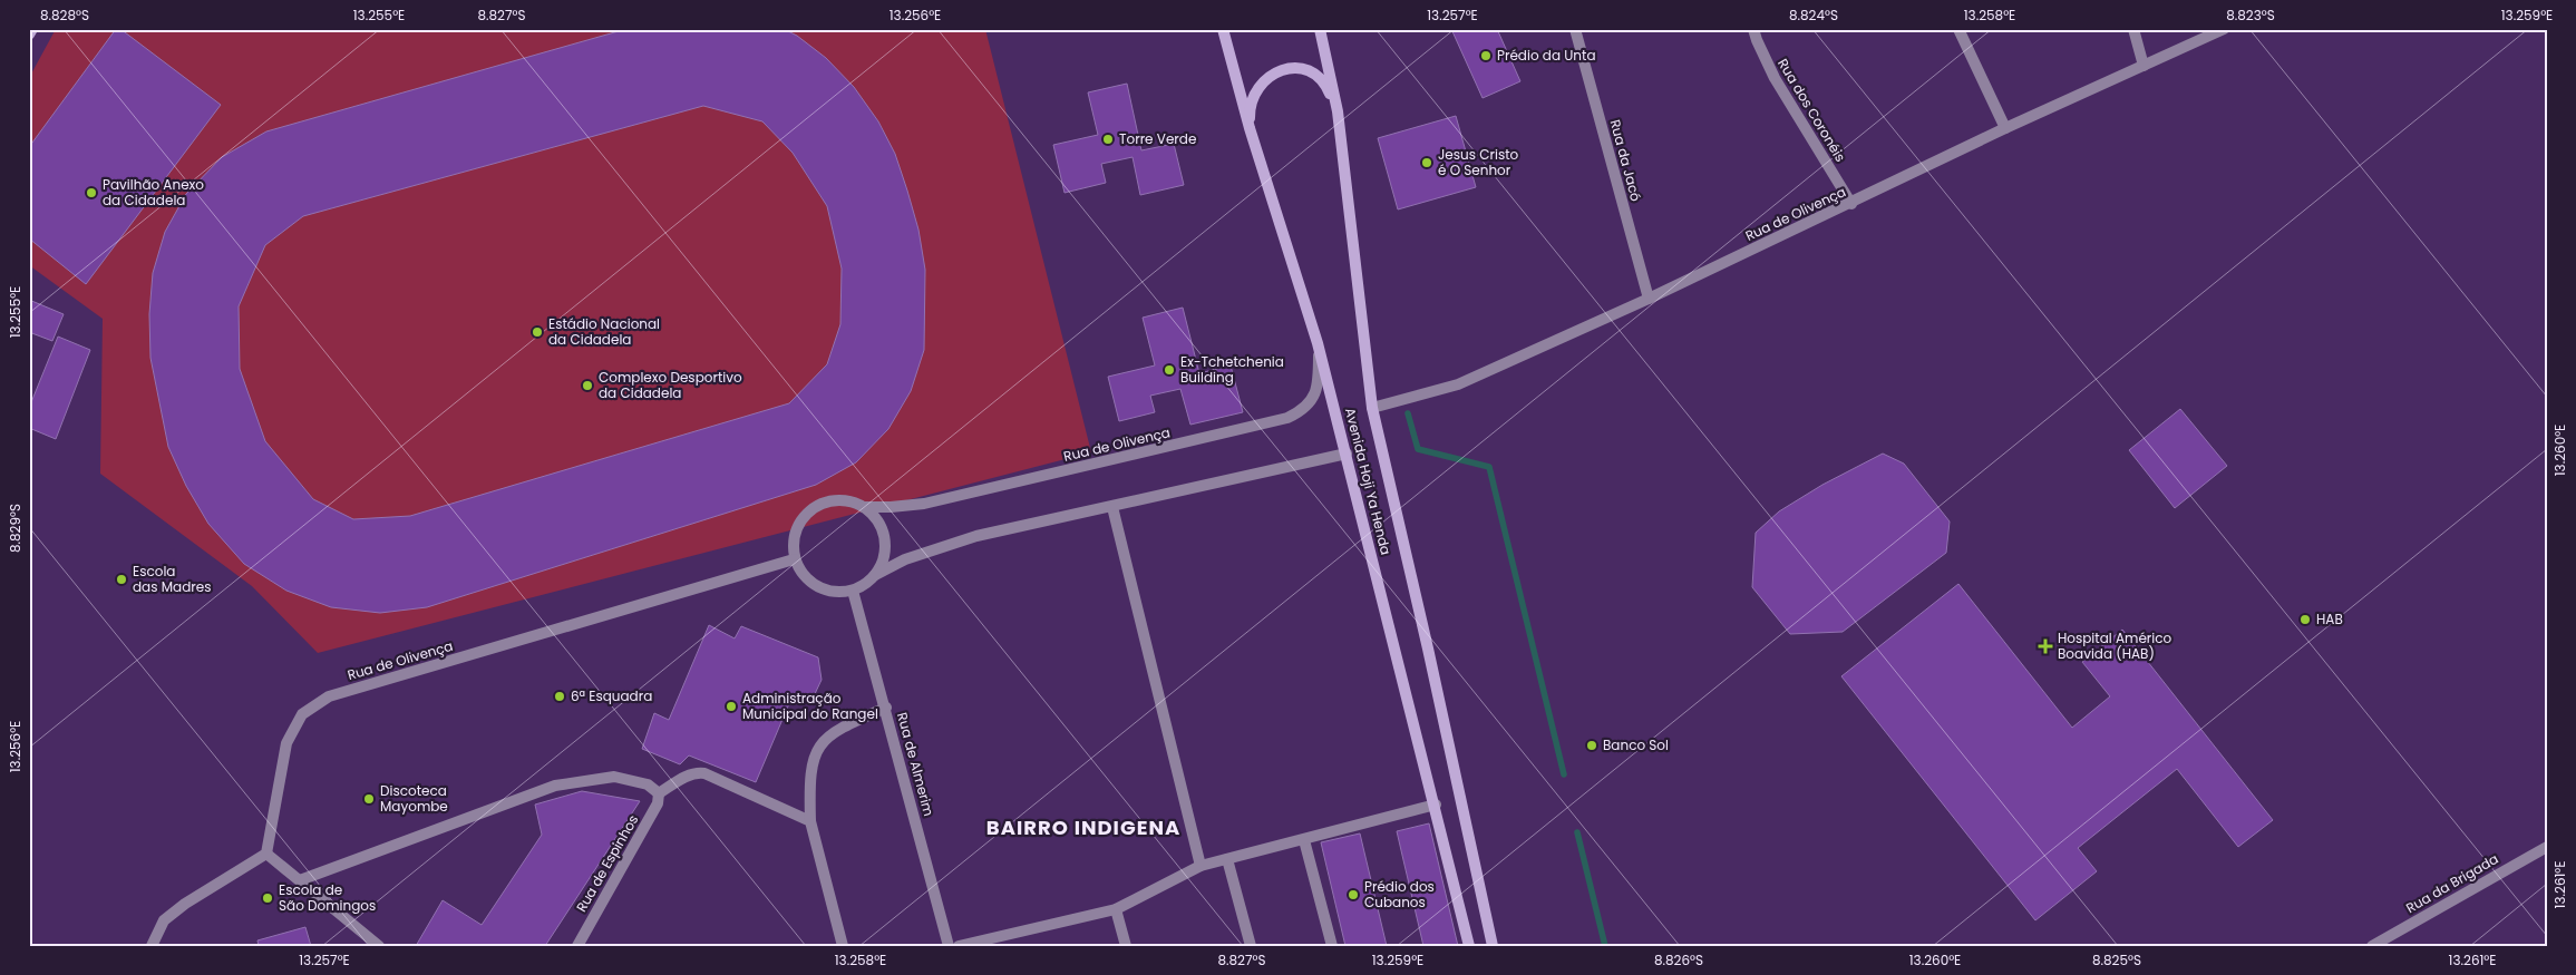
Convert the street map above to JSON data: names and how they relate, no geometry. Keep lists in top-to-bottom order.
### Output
{
  "streets": {
    "main road": ["Avenida Hoji Ya Henda"],
    "street": [
      "Rua dos Coronéis",
      "Rua da Jacó",
      "Rua de Olivença",
      "Rua de Almerim",
      "Rua de Espinhos",
      "Rua da Brigada"
    ]
  },
  "crossings": [
    ["Rua dos Coronéis", "Rua de Olivença"],
    ["Rua da Jacó", "Rua de Olivença"],
    ["Rua de Olivença", "Avenida Hoji Ya Henda"],
    ["Rua de Olivença", "Rua de Almerim"]
  ],
  "districts": ["BAIRRO INDIGENA"],
  "places": {
    "other": [
      "Prédio da Unta",
      "Torre Verde",
      "Jesus Cristo é O Senhor",
      "Pavilhão Anexo da Cidadela",
      "Estádio Nacional da Cidadela",
      "Ex-Tchetchenia Building",
      "Complexo Desportivo da Cidadela",
      "Escola das Madres",
      "HAB",
      "6ª Esquadra",
      "Administração Municipal do Rangel",
      "Banco Sol",
      "Discoteca Mayombe",
      "Prédio dos Cubanos",
      "Escola de São Domingos"
    ],
    "health": ["Hospital Américo Boavida (HAB)"]
  },
  "coordinates": [
    "8.828°S",
    "13.255°E",
    "8.827°S",
    "13.256°E",
    "13.257°E",
    "8.824°S",
    "13.258°E",
    "8.823°S",
    "13.259°E",
    "13.260°E",
    "8.829°S",
    "13.261°E",
    "8.826°S",
    "8.825°S"
  ]
}
